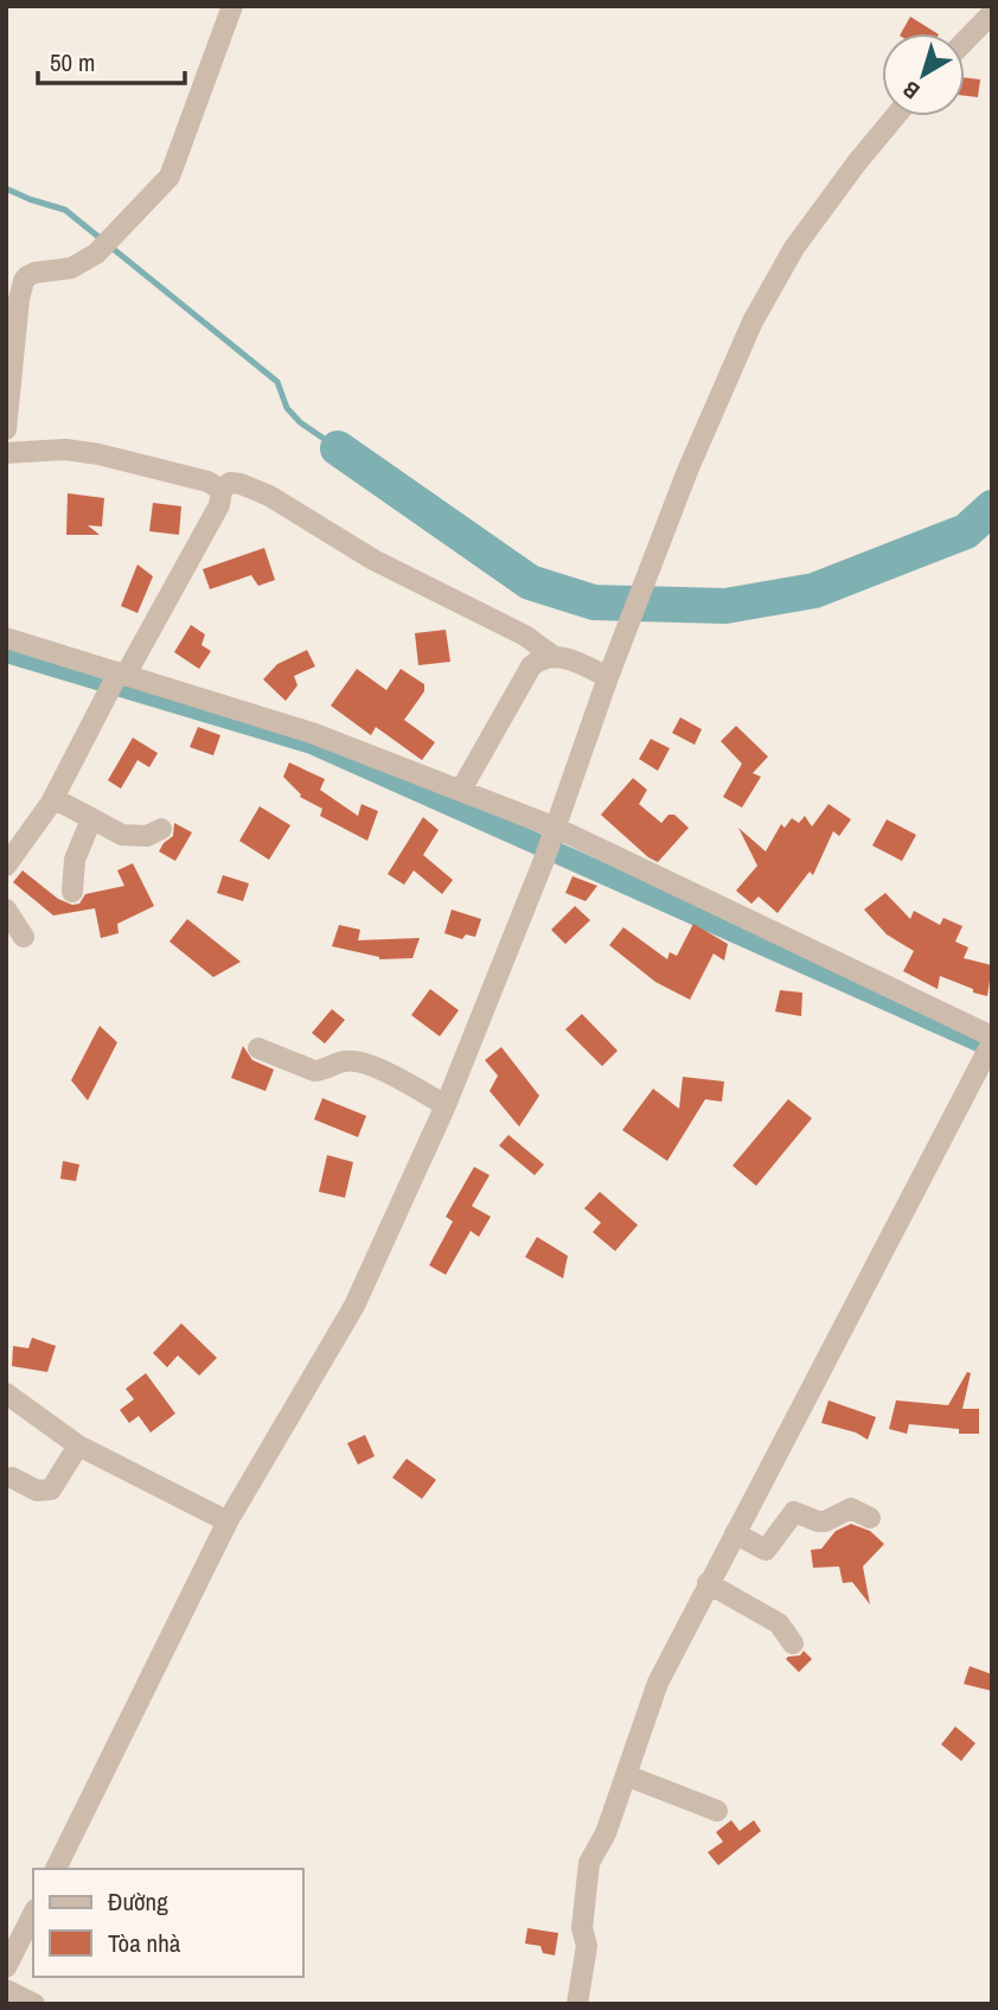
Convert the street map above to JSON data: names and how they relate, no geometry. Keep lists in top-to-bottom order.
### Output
{
  "legend": ["Đường", "Tòa nhà"],
  "scale_bar": "50 m",
  "north": "bottom left"
}
